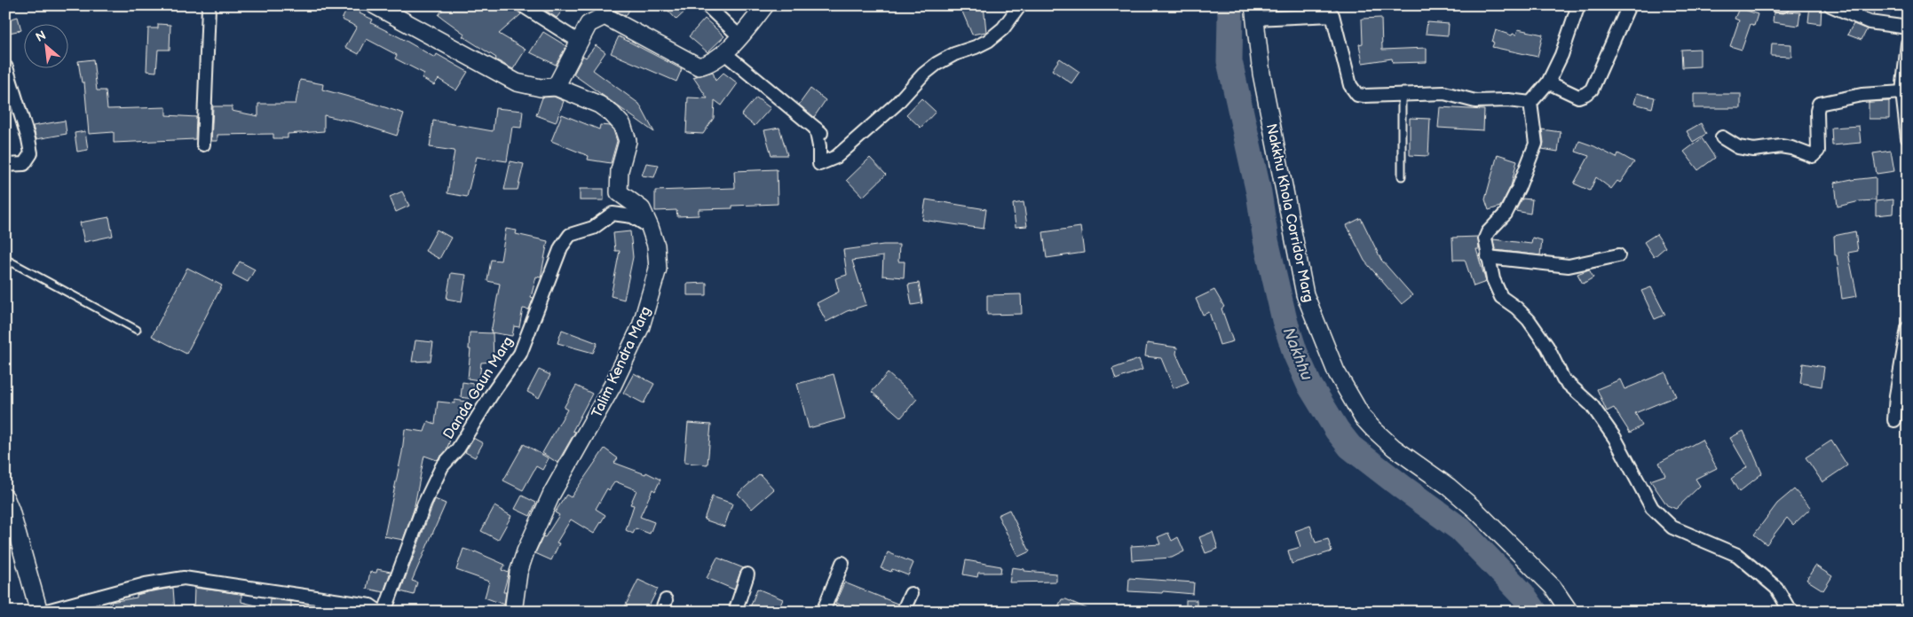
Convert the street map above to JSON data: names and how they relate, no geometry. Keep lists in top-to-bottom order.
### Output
{
  "streets": {
    "street": ["Nakkhu Khola Corridor Marg", "Talim Kendra Marg", "Danda Gaun Marg"]
  },
  "crossings": [
    ["Talim Kendra Marg", "Danda Gaun Marg"]
  ],
  "water": ["Nakhhu"],
  "north": "top left"
}
